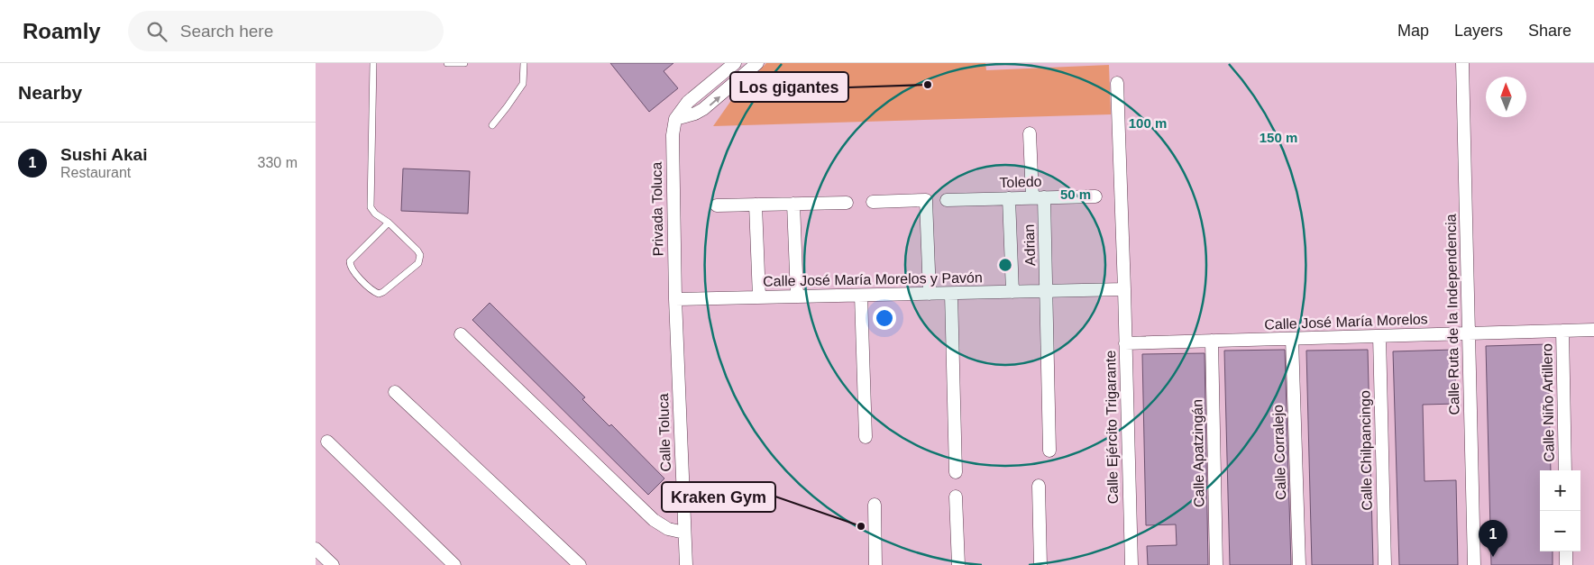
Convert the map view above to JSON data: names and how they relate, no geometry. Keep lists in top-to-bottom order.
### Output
{
  "streets": {
    "street": [
      "Toledo",
      "Privada Toluca",
      "Adrian",
      "Calle José María Morelos y Pavón",
      "Calle Ruta de la Independencia",
      "Calle José María Morelos",
      "Calle Niño Artillero",
      "Calle Ejército Trigarante",
      "Calle Toluca",
      "Calle Chilpancingo",
      "Calle Corralejo",
      "Calle Apatzingán"
    ]
  },
  "crossings": [
    ["Toledo", "Adrian"],
    ["Privada Toluca", "Calle José María Morelos y Pavón"],
    ["Privada Toluca", "Calle Toluca"],
    ["Adrian", "Calle José María Morelos y Pavón"],
    ["Calle José María Morelos y Pavón", "Calle Ejército Trigarante"],
    ["Calle José María Morelos y Pavón", "Calle Toluca"],
    ["Calle Ruta de la Independencia", "Calle José María Morelos"],
    ["Calle José María Morelos", "Calle Niño Artillero"],
    ["Calle José María Morelos", "Calle Ejército Trigarante"],
    ["Calle José María Morelos", "Calle Chilpancingo"],
    ["Calle José María Morelos", "Calle Corralejo"],
    ["Calle José María Morelos", "Calle Apatzingán"]
  ],
  "places": ["Los gigantes", "Kraken Gym"],
  "north": "top",
  "page": {
    "header": "Roamly",
    "search": "Search here",
    "nav": ["Map", "Layers", "Share"],
    "heading": "Nearby",
    "list": [
      {
        "mark": "1",
        "name": "Sushi Akai",
        "note": "Restaurant",
        "value": "330 m"
      }
    ],
    "map_buttons": ["+", "−"],
    "pins": "1"
  },
  "rings": ["100 m", "150 m", "50 m"]
}
